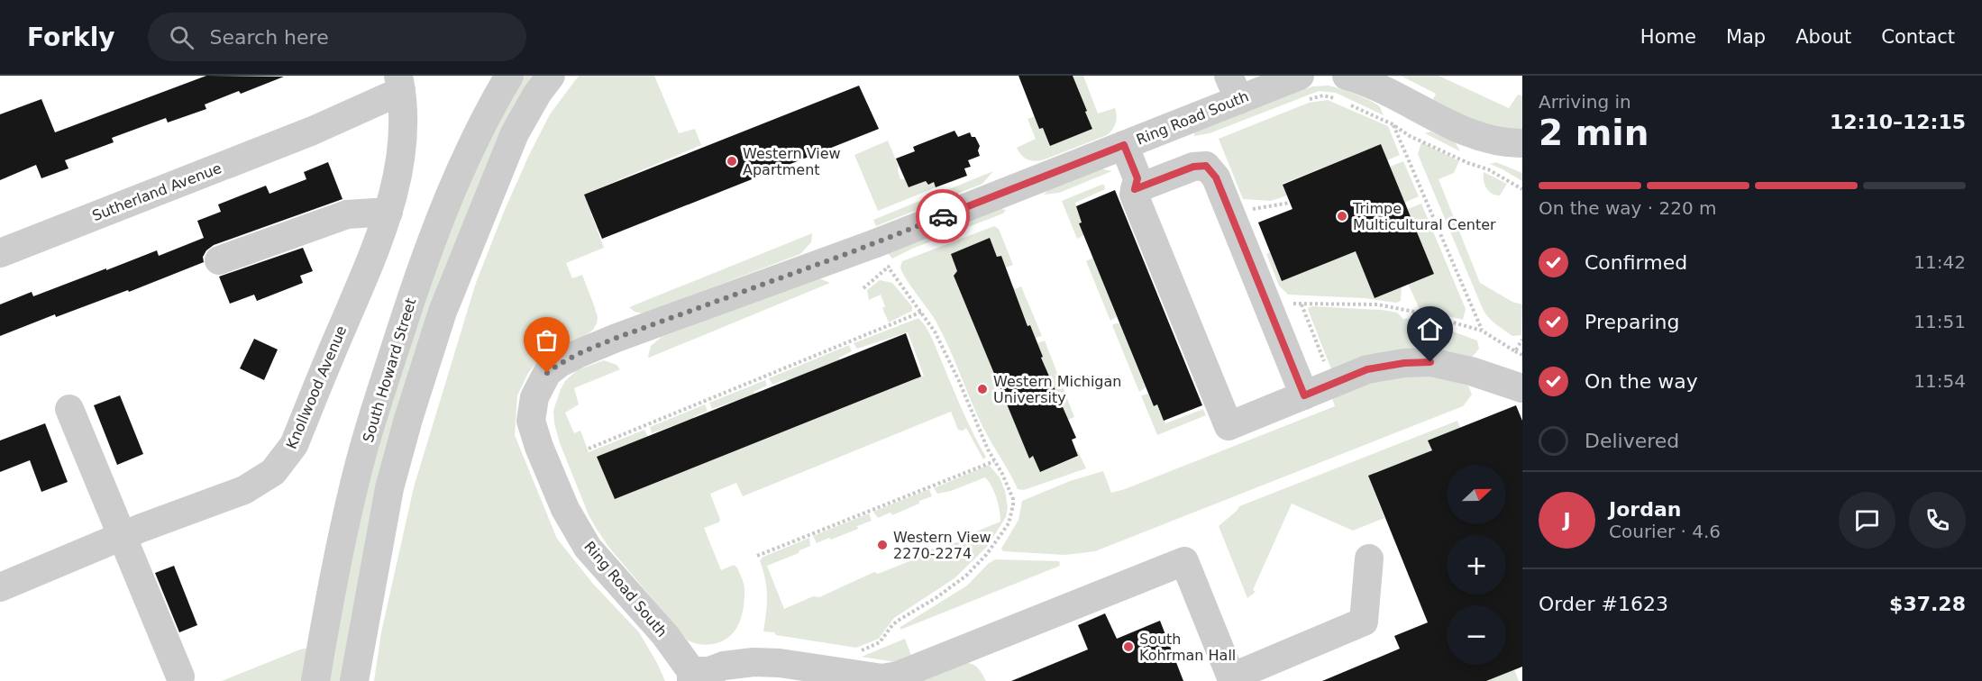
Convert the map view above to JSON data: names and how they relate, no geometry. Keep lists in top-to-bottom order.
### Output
{
  "streets": {
    "street": [
      "Ring Road South",
      "Sutherland Avenue",
      "South Howard Street",
      "Knollwood Avenue"
    ]
  },
  "crossings": [
    ["Sutherland Avenue", "Knollwood Avenue"]
  ],
  "places": [
    "Western View Apartment",
    "Trimpe Multicultural Center",
    "Western Michigan University",
    "Western View 2270-2274",
    "South Kohrman Hall"
  ],
  "north": "right",
  "page": {
    "header": "Forkly",
    "search": "Search here",
    "nav": [
      "Home",
      "Map",
      "About",
      "Contact"
    ],
    "heading": ["2 min", "Arriving in", "12:10–12:15"],
    "panel": [
      "Jordan",
      "Courier · 4.6",
      "Order #1623",
      "$37.28"
    ],
    "bar": "On the way · 220 m",
    "list": [
      ["Confirmed", "11:42"],
      ["Preparing", "11:51"],
      ["On the way", "11:54"],
      "Delivered"
    ],
    "map_buttons": ["+", "−"],
    "round": "J"
  }
}
